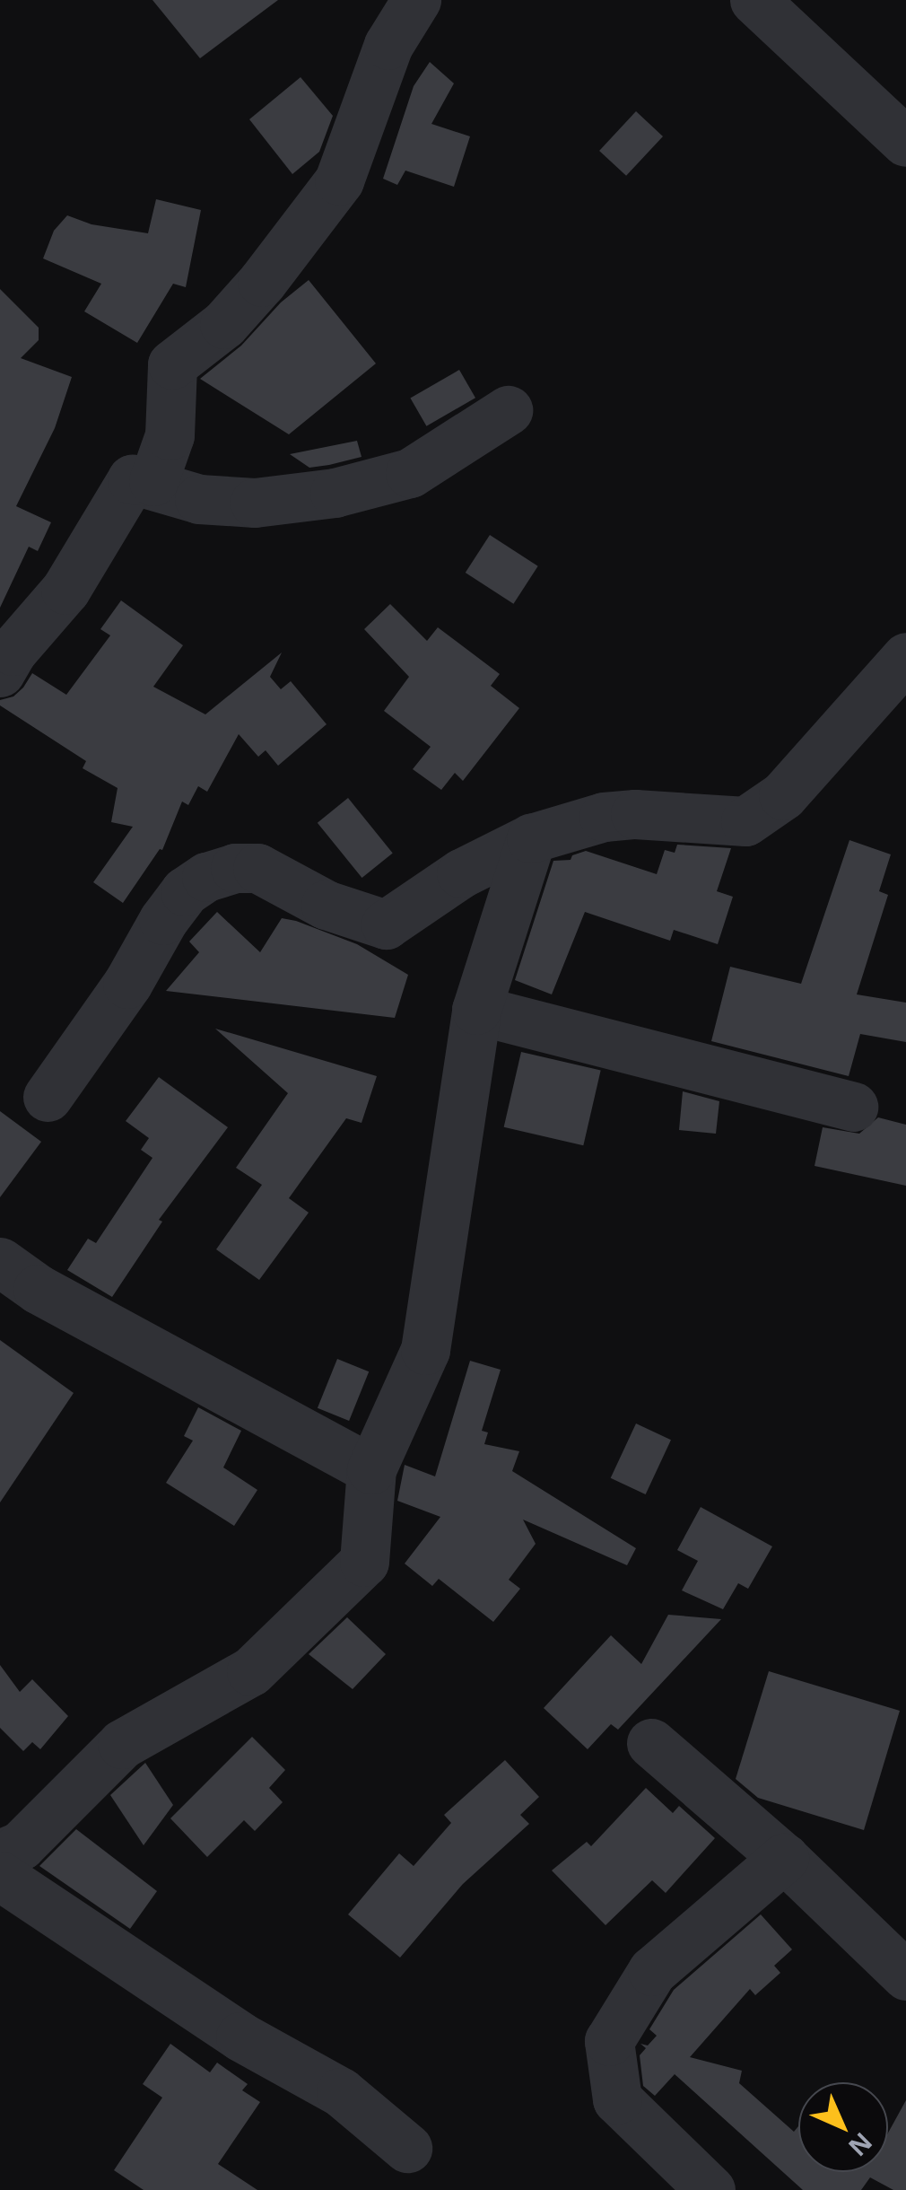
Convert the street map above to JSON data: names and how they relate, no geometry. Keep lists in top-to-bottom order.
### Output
{
  "north": "bottom right"
}
